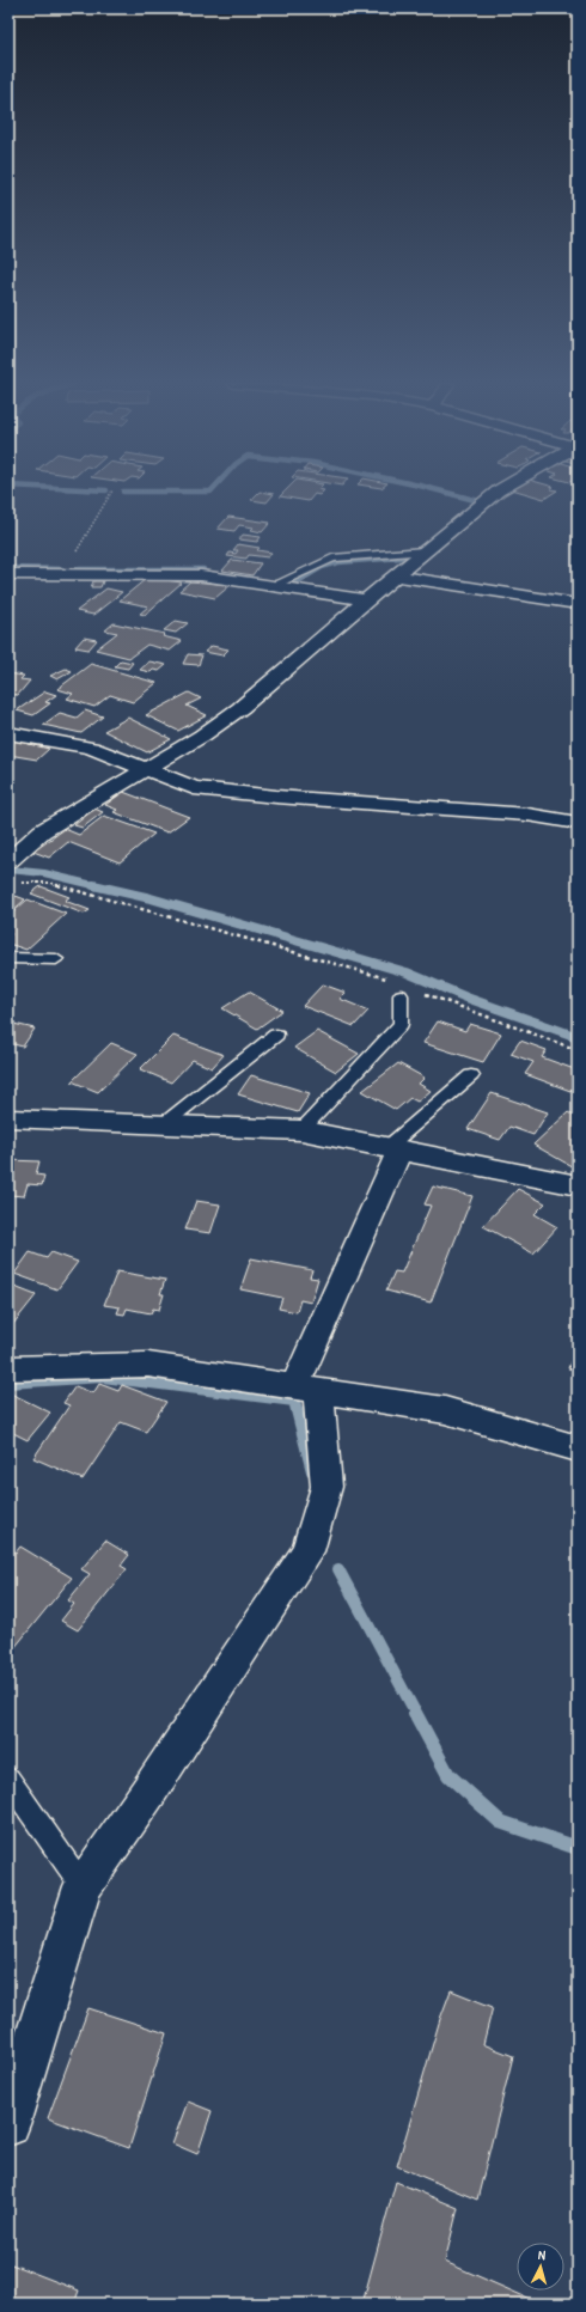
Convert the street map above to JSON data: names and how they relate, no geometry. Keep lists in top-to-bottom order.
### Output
{
  "north": "top"
}
